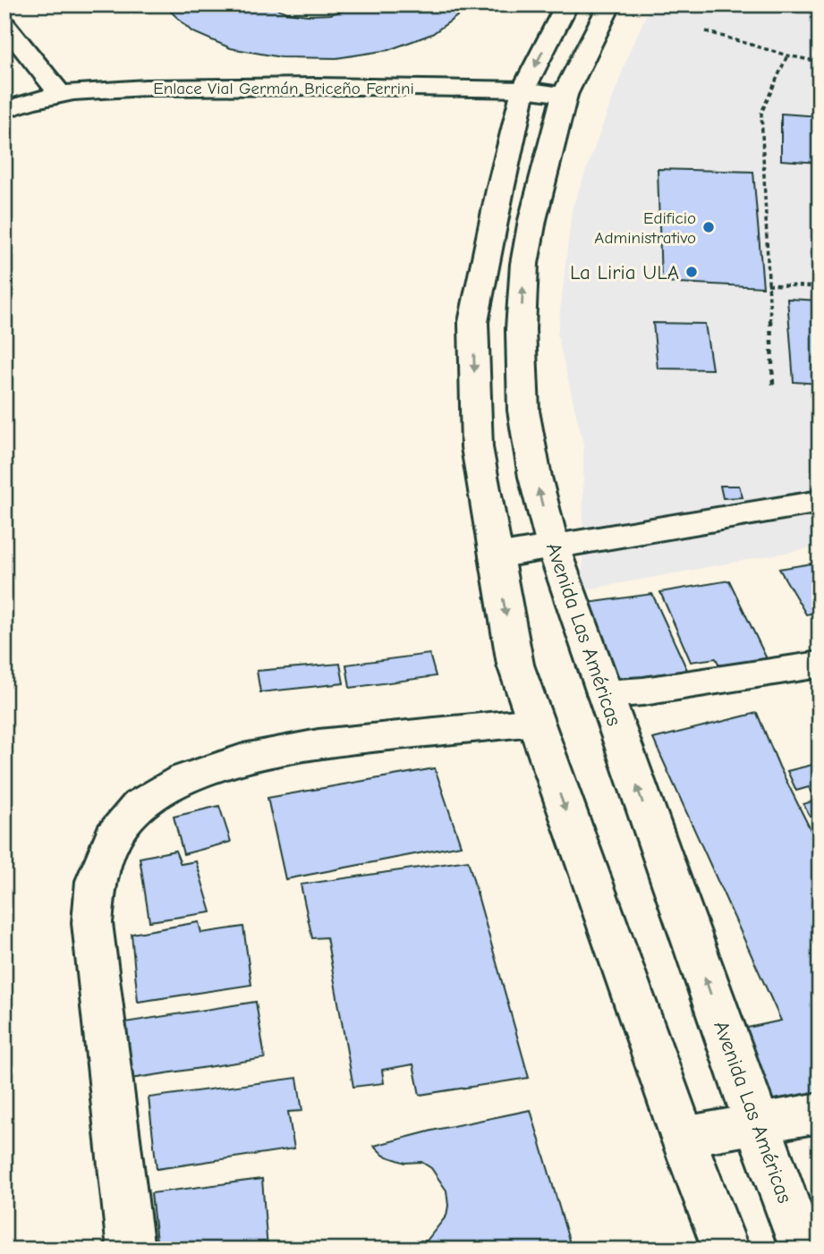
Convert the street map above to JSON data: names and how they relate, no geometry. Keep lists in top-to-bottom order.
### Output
{
  "streets": {
    "street": ["Enlace Vial Germán Briceño Ferrini", "Avenida Las Américas"]
  },
  "crossings": [
    ["Enlace Vial Germán Briceño Ferrini", "Avenida Las Américas"]
  ],
  "places": ["Edificio Administrativo", "La Liria ULA"]
}
